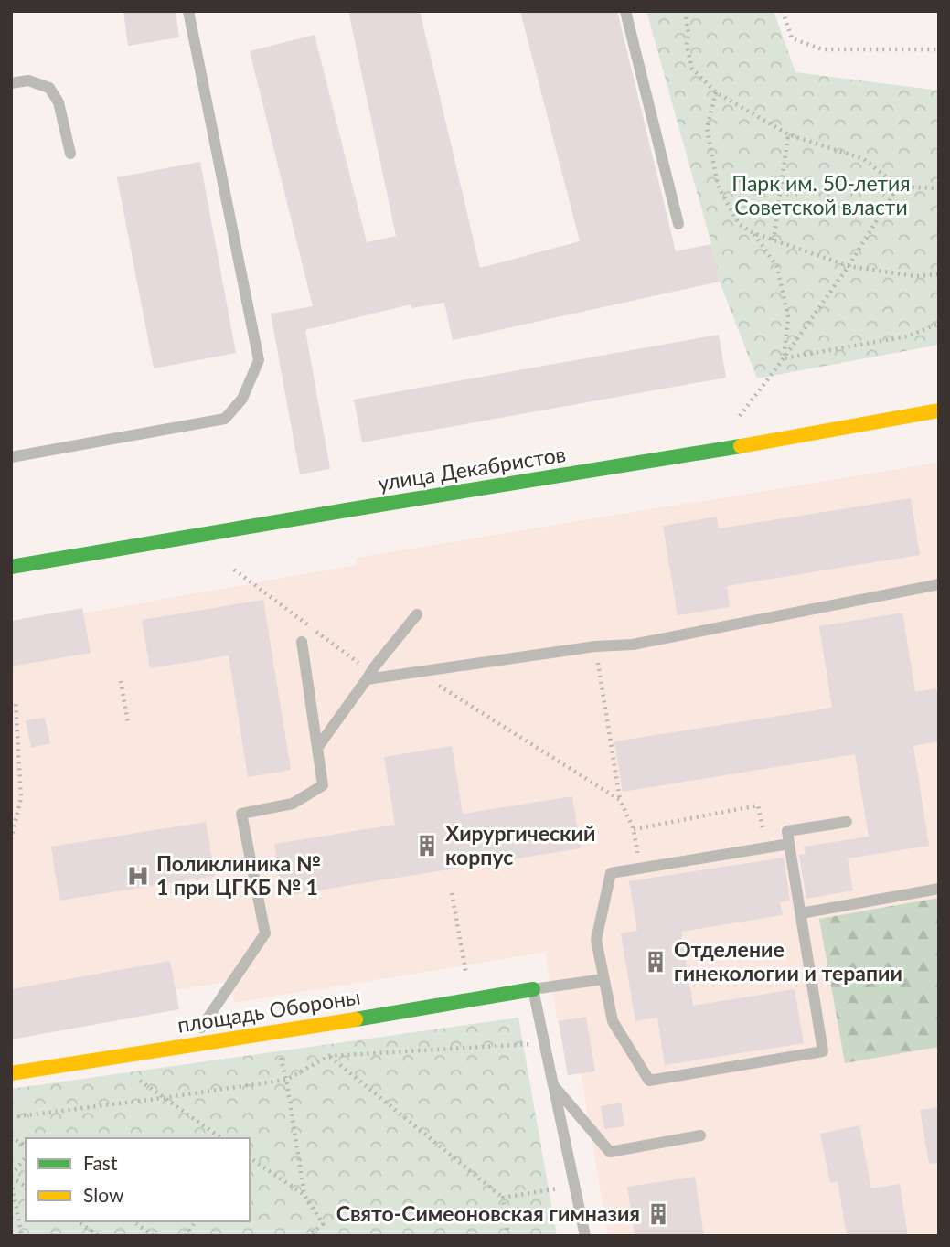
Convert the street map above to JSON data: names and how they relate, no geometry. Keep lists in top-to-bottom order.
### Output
{
  "streets": {
    "main road": ["улица Декабристов", "площадь Обороны"]
  },
  "parks": ["Парк им. 50-летия Советской власти"],
  "places": {
    "building": ["Хирургический корпус", "Отделение гинекологии и терапии", "Свято-Симеоновская гимназия"],
    "hospital": ["Поликлиника № 1 при ЦГКБ № 1"]
  },
  "legend": ["Fast", "Slow"]
}
